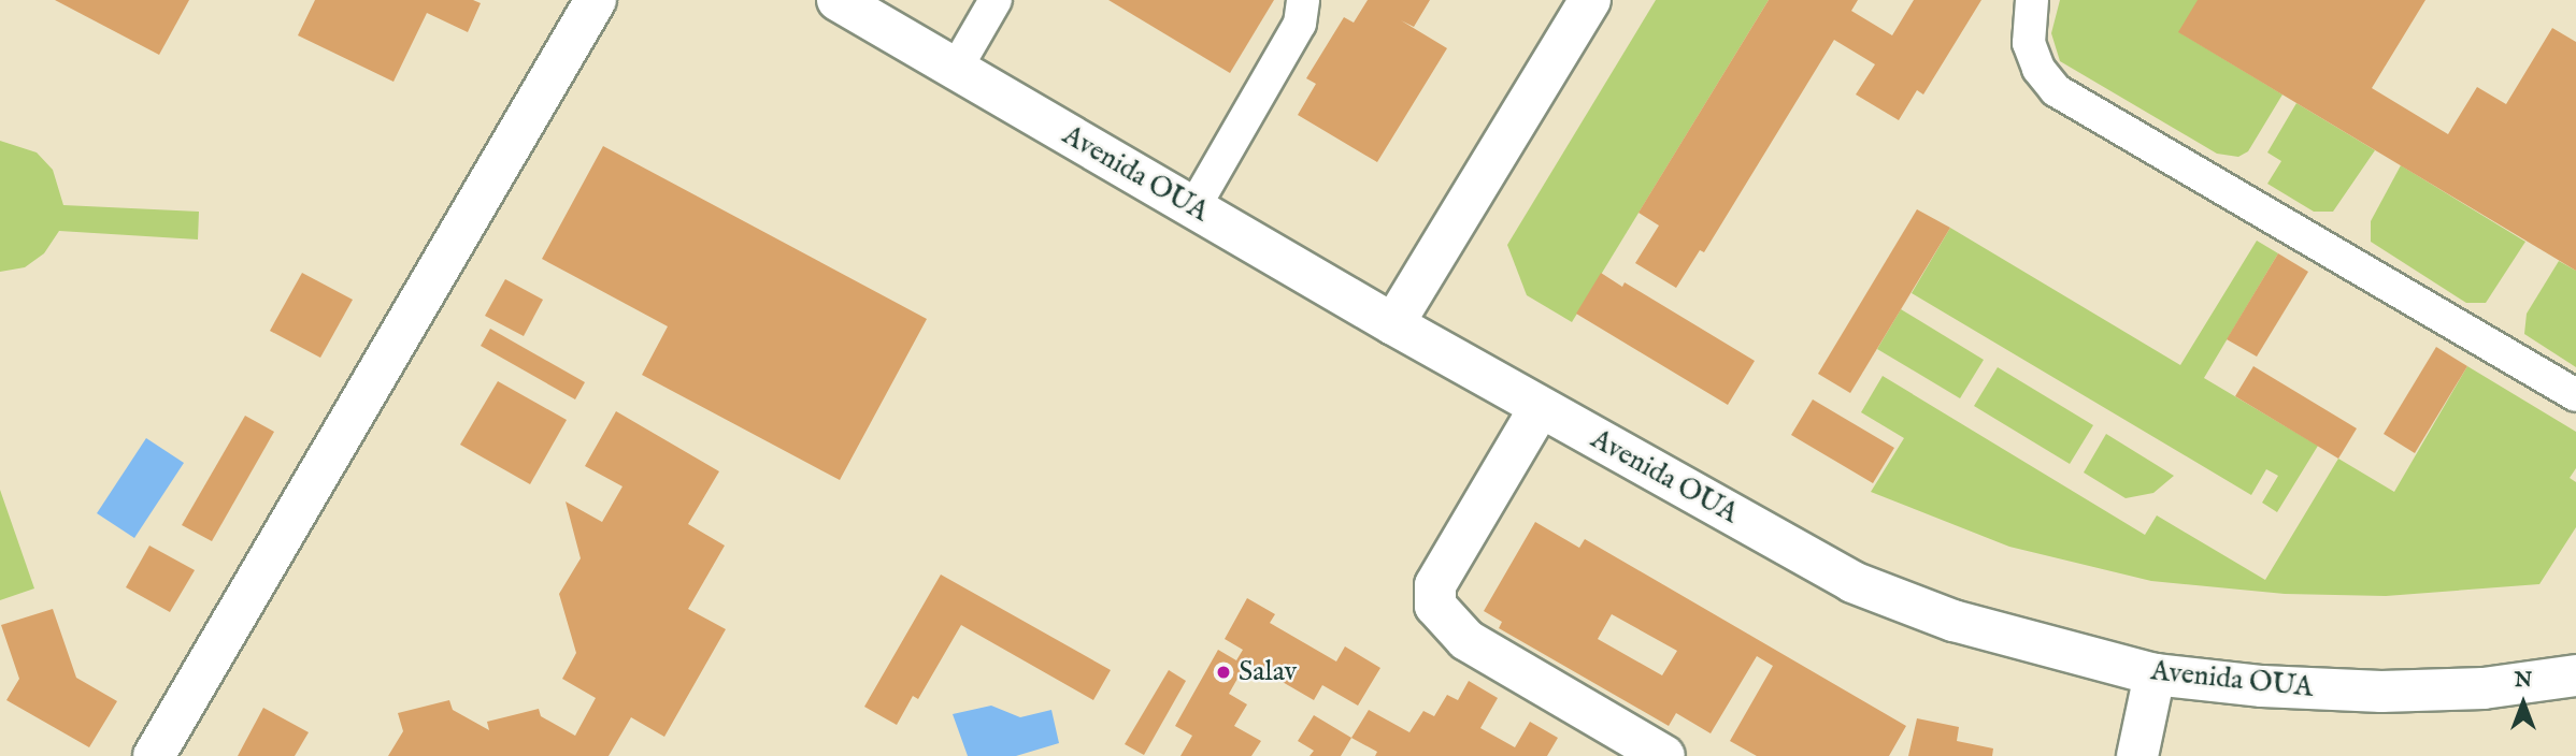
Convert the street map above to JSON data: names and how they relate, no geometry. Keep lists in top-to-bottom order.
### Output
{
  "streets": {
    "street": ["Avenida OUA"]
  },
  "places": ["Salav"],
  "north": "top"
}
